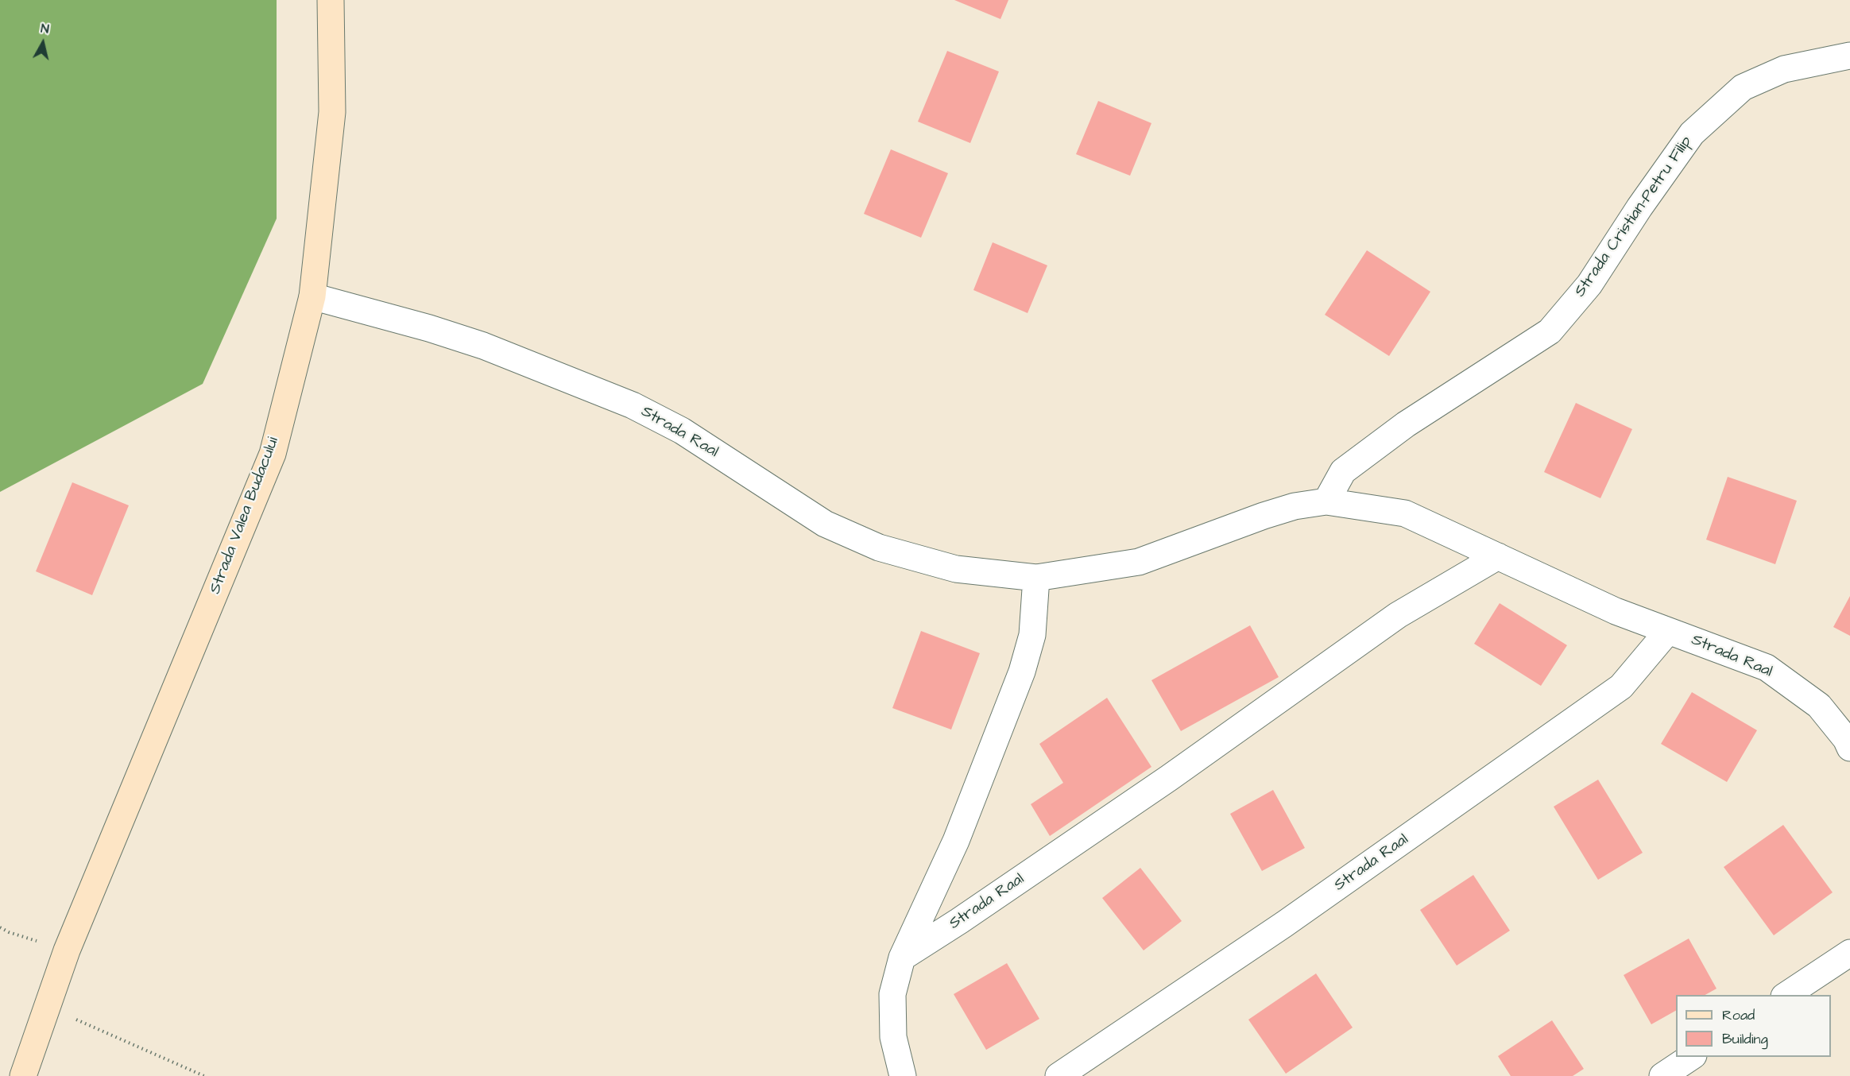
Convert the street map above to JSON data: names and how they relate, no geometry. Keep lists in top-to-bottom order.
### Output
{
  "streets": {
    "main road": ["Strada Valea Budacului"],
    "street": ["Strada Cristian-Petru Filip", "Strada Raal"]
  },
  "crossings": [
    ["Strada Cristian-Petru Filip", "Strada Raal"],
    ["Strada Raal", "Strada Valea Budacului"]
  ],
  "legend": ["Road", "Building"],
  "north": "top"
}
